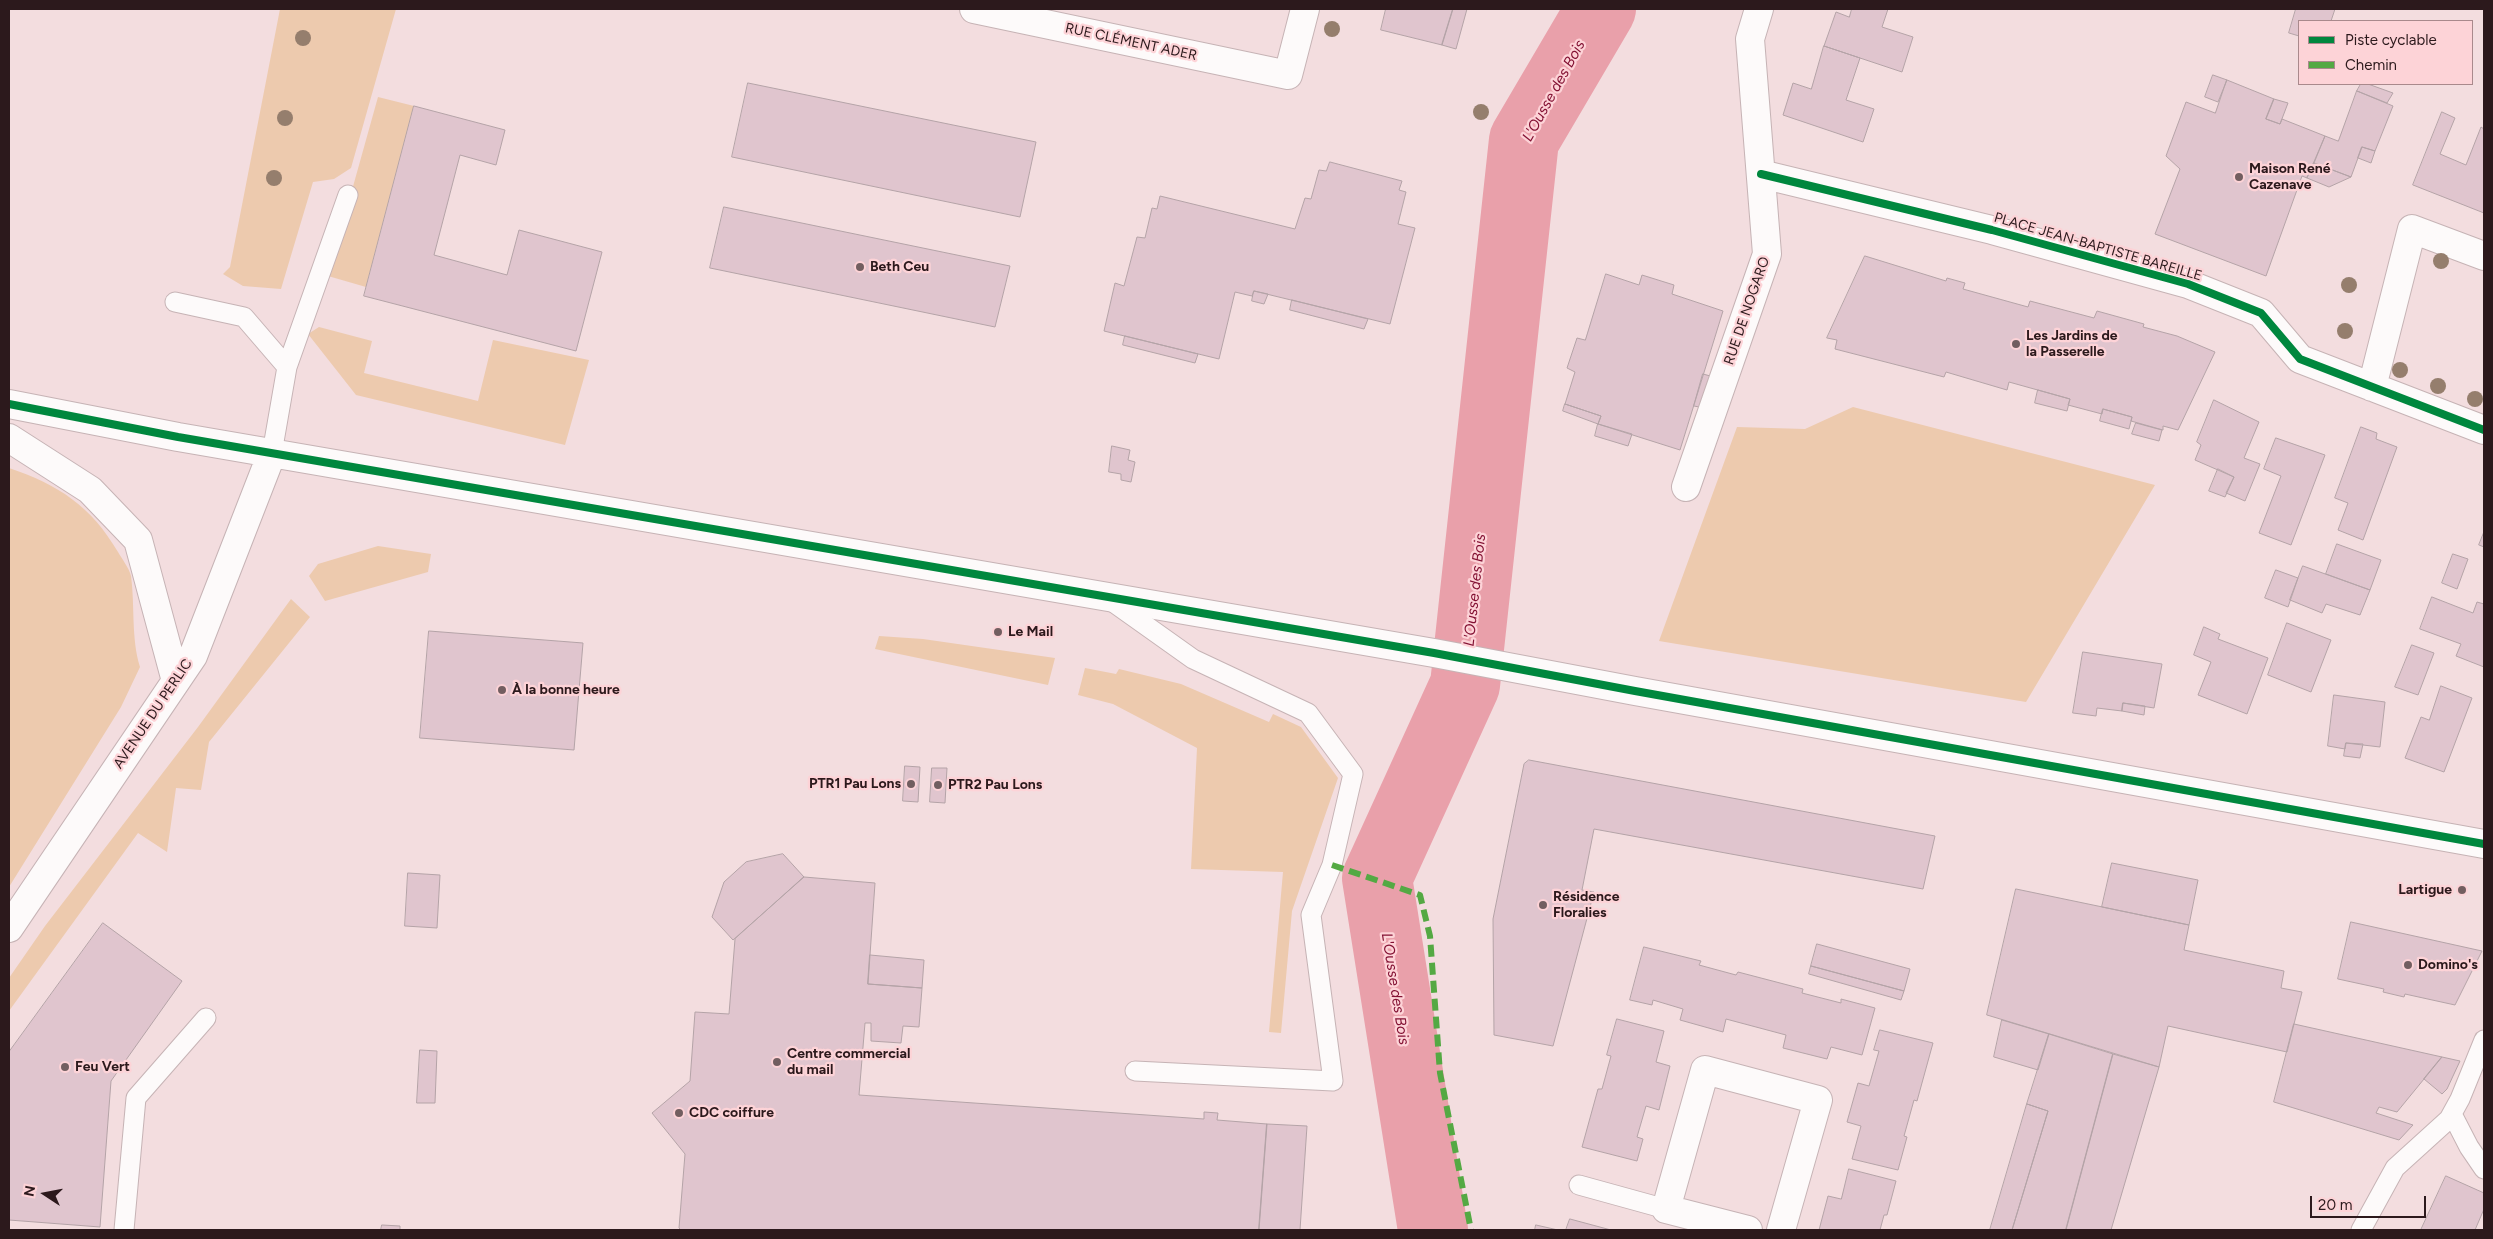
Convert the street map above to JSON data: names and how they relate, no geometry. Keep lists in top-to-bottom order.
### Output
{
  "streets": {
    "street": [
      "RUE CLÉMENT ADER",
      "PLACE JEAN-BAPTISTE BAREILLE",
      "RUE DE NOGARO",
      "AVENUE DU PERLIC"
    ]
  },
  "crossings": [
    ["PLACE JEAN-BAPTISTE BAREILLE", "RUE DE NOGARO"]
  ],
  "water": ["L'Ousse des Bois"],
  "places": [
    "Maison René Cazenave",
    "Beth Ceu",
    "Les Jardins de la Passerelle",
    "Le Mail",
    "À la bonne heure",
    "PTR1 Pau Lons",
    "PTR2 Pau Lons",
    "Lartigue",
    "Résidence Floralies",
    "Domino's",
    "Centre commercial du mail",
    "Feu Vert",
    "CDC coiffure"
  ],
  "legend": ["Piste cyclable", "Chemin"],
  "scale_bar": "20 m",
  "north": "left"
}
